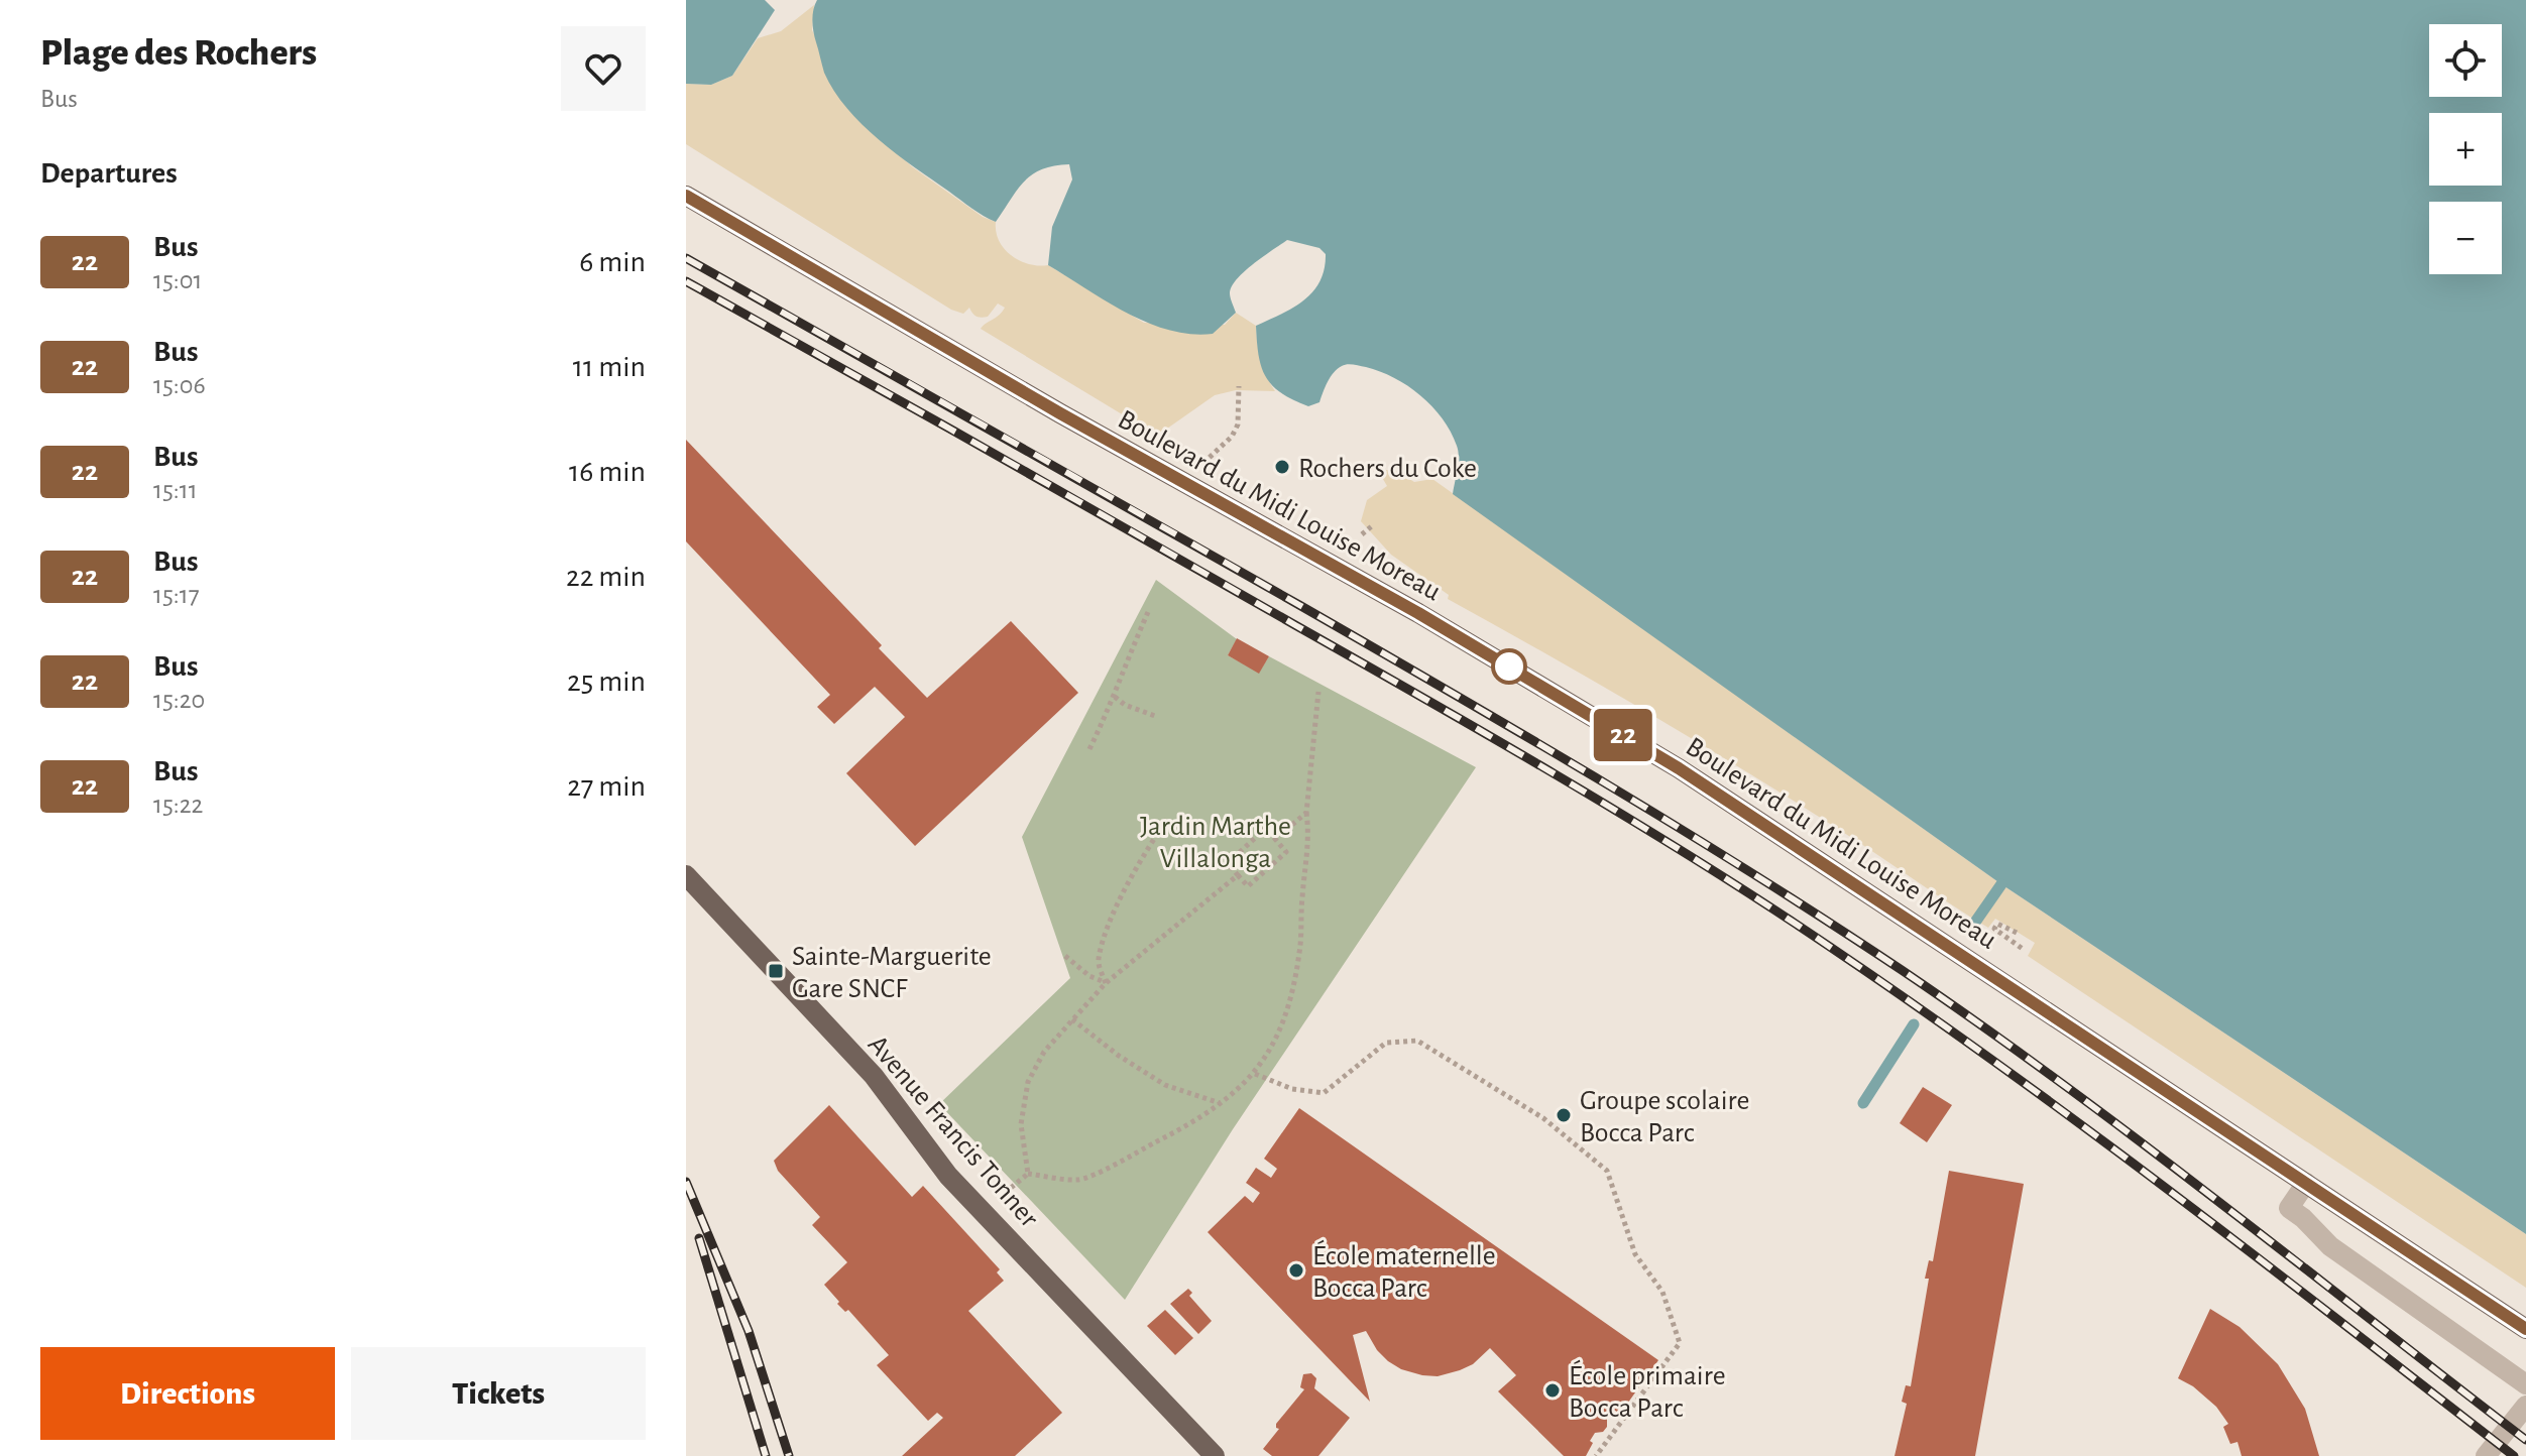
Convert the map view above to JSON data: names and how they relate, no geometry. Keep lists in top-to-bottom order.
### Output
{
  "streets": {
    "main road": ["Boulevard du Midi Louise Moreau", "Avenue Francis Tonner"]
  },
  "parks": ["Jardin Marthe Villalonga"],
  "places": {
    "other": [
      "Rochers du Coke",
      "Groupe scolaire Bocca Parc",
      "École maternelle Bocca Parc",
      "École primaire Bocca Parc"
    ],
    "transit": ["Sainte-Marguerite Gare SNCF"]
  },
  "lines": ["bus line 22"],
  "page": {
    "heading": [
      ["Plage des Rochers", "Bus"],
      "Departures"
    ],
    "on_map": "22",
    "map_buttons": ["+", "−"],
    "list": [
      {
        "mark": "22",
        "name": "Bus",
        "note": "15:01",
        "value": "6 min"
      },
      {
        "mark": "22",
        "name": "Bus",
        "note": "15:06",
        "value": "11 min"
      },
      {
        "mark": "22",
        "name": "Bus",
        "note": "15:11",
        "value": "16 min"
      },
      {
        "mark": "22",
        "name": "Bus",
        "note": "15:17",
        "value": "22 min"
      },
      {
        "mark": "22",
        "name": "Bus",
        "note": "15:20",
        "value": "25 min"
      },
      {
        "mark": "22",
        "name": "Bus",
        "note": "15:22",
        "value": "27 min"
      }
    ],
    "buttons": ["Directions", "Tickets"]
  }
}
